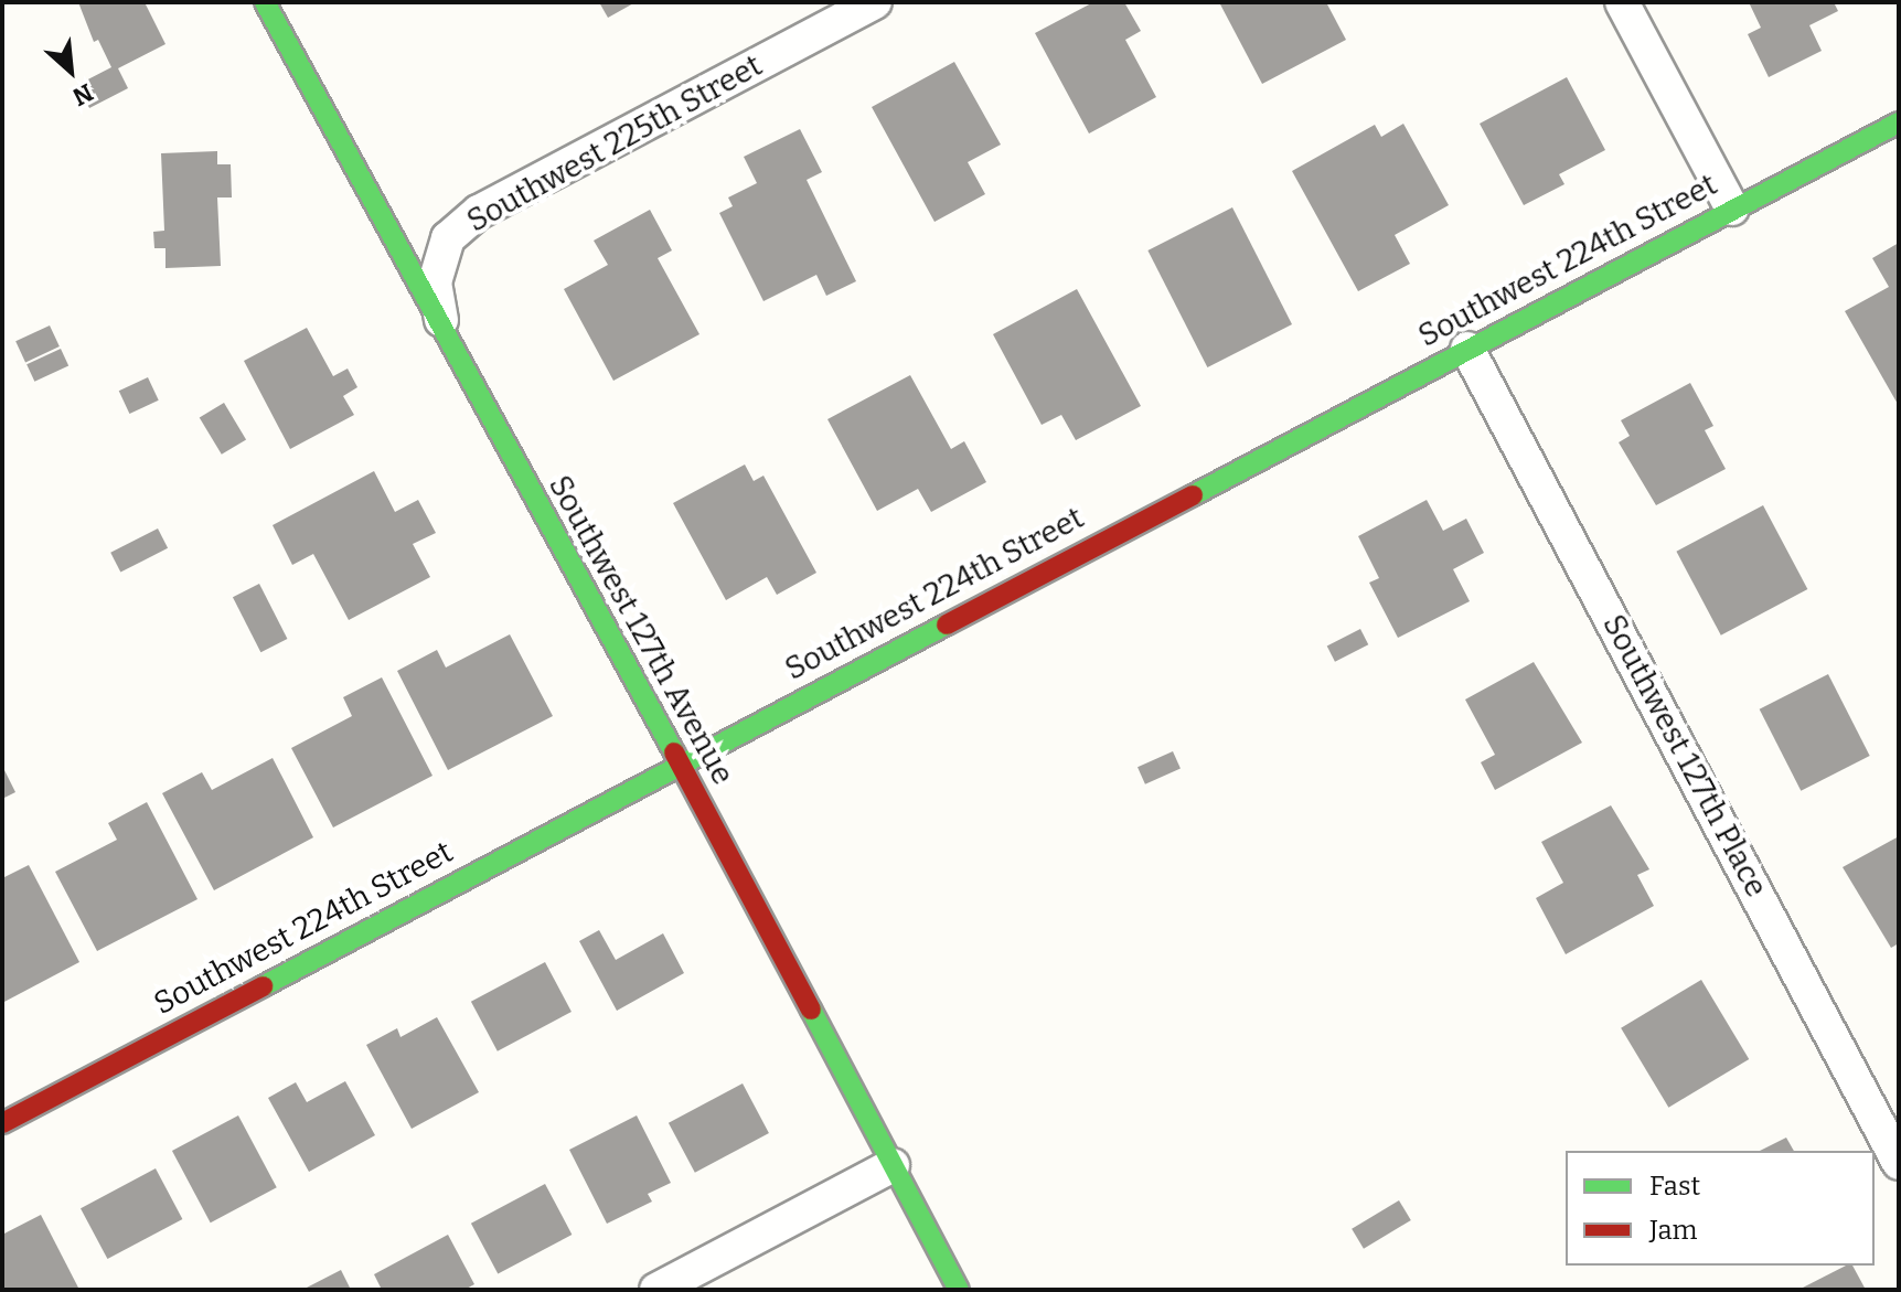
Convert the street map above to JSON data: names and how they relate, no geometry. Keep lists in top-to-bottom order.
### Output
{
  "streets": {
    "street": [
      "Southwest 225th Street",
      "Southwest 224th Street",
      "Southwest 127th Avenue",
      "Southwest 127th Place"
    ]
  },
  "crossings": [
    ["Southwest 225th Street", "Southwest 127th Avenue"],
    ["Southwest 224th Street", "Southwest 127th Avenue"],
    ["Southwest 224th Street", "Southwest 127th Place"]
  ],
  "legend": ["Fast", "Jam"],
  "north": "bottom right"
}
